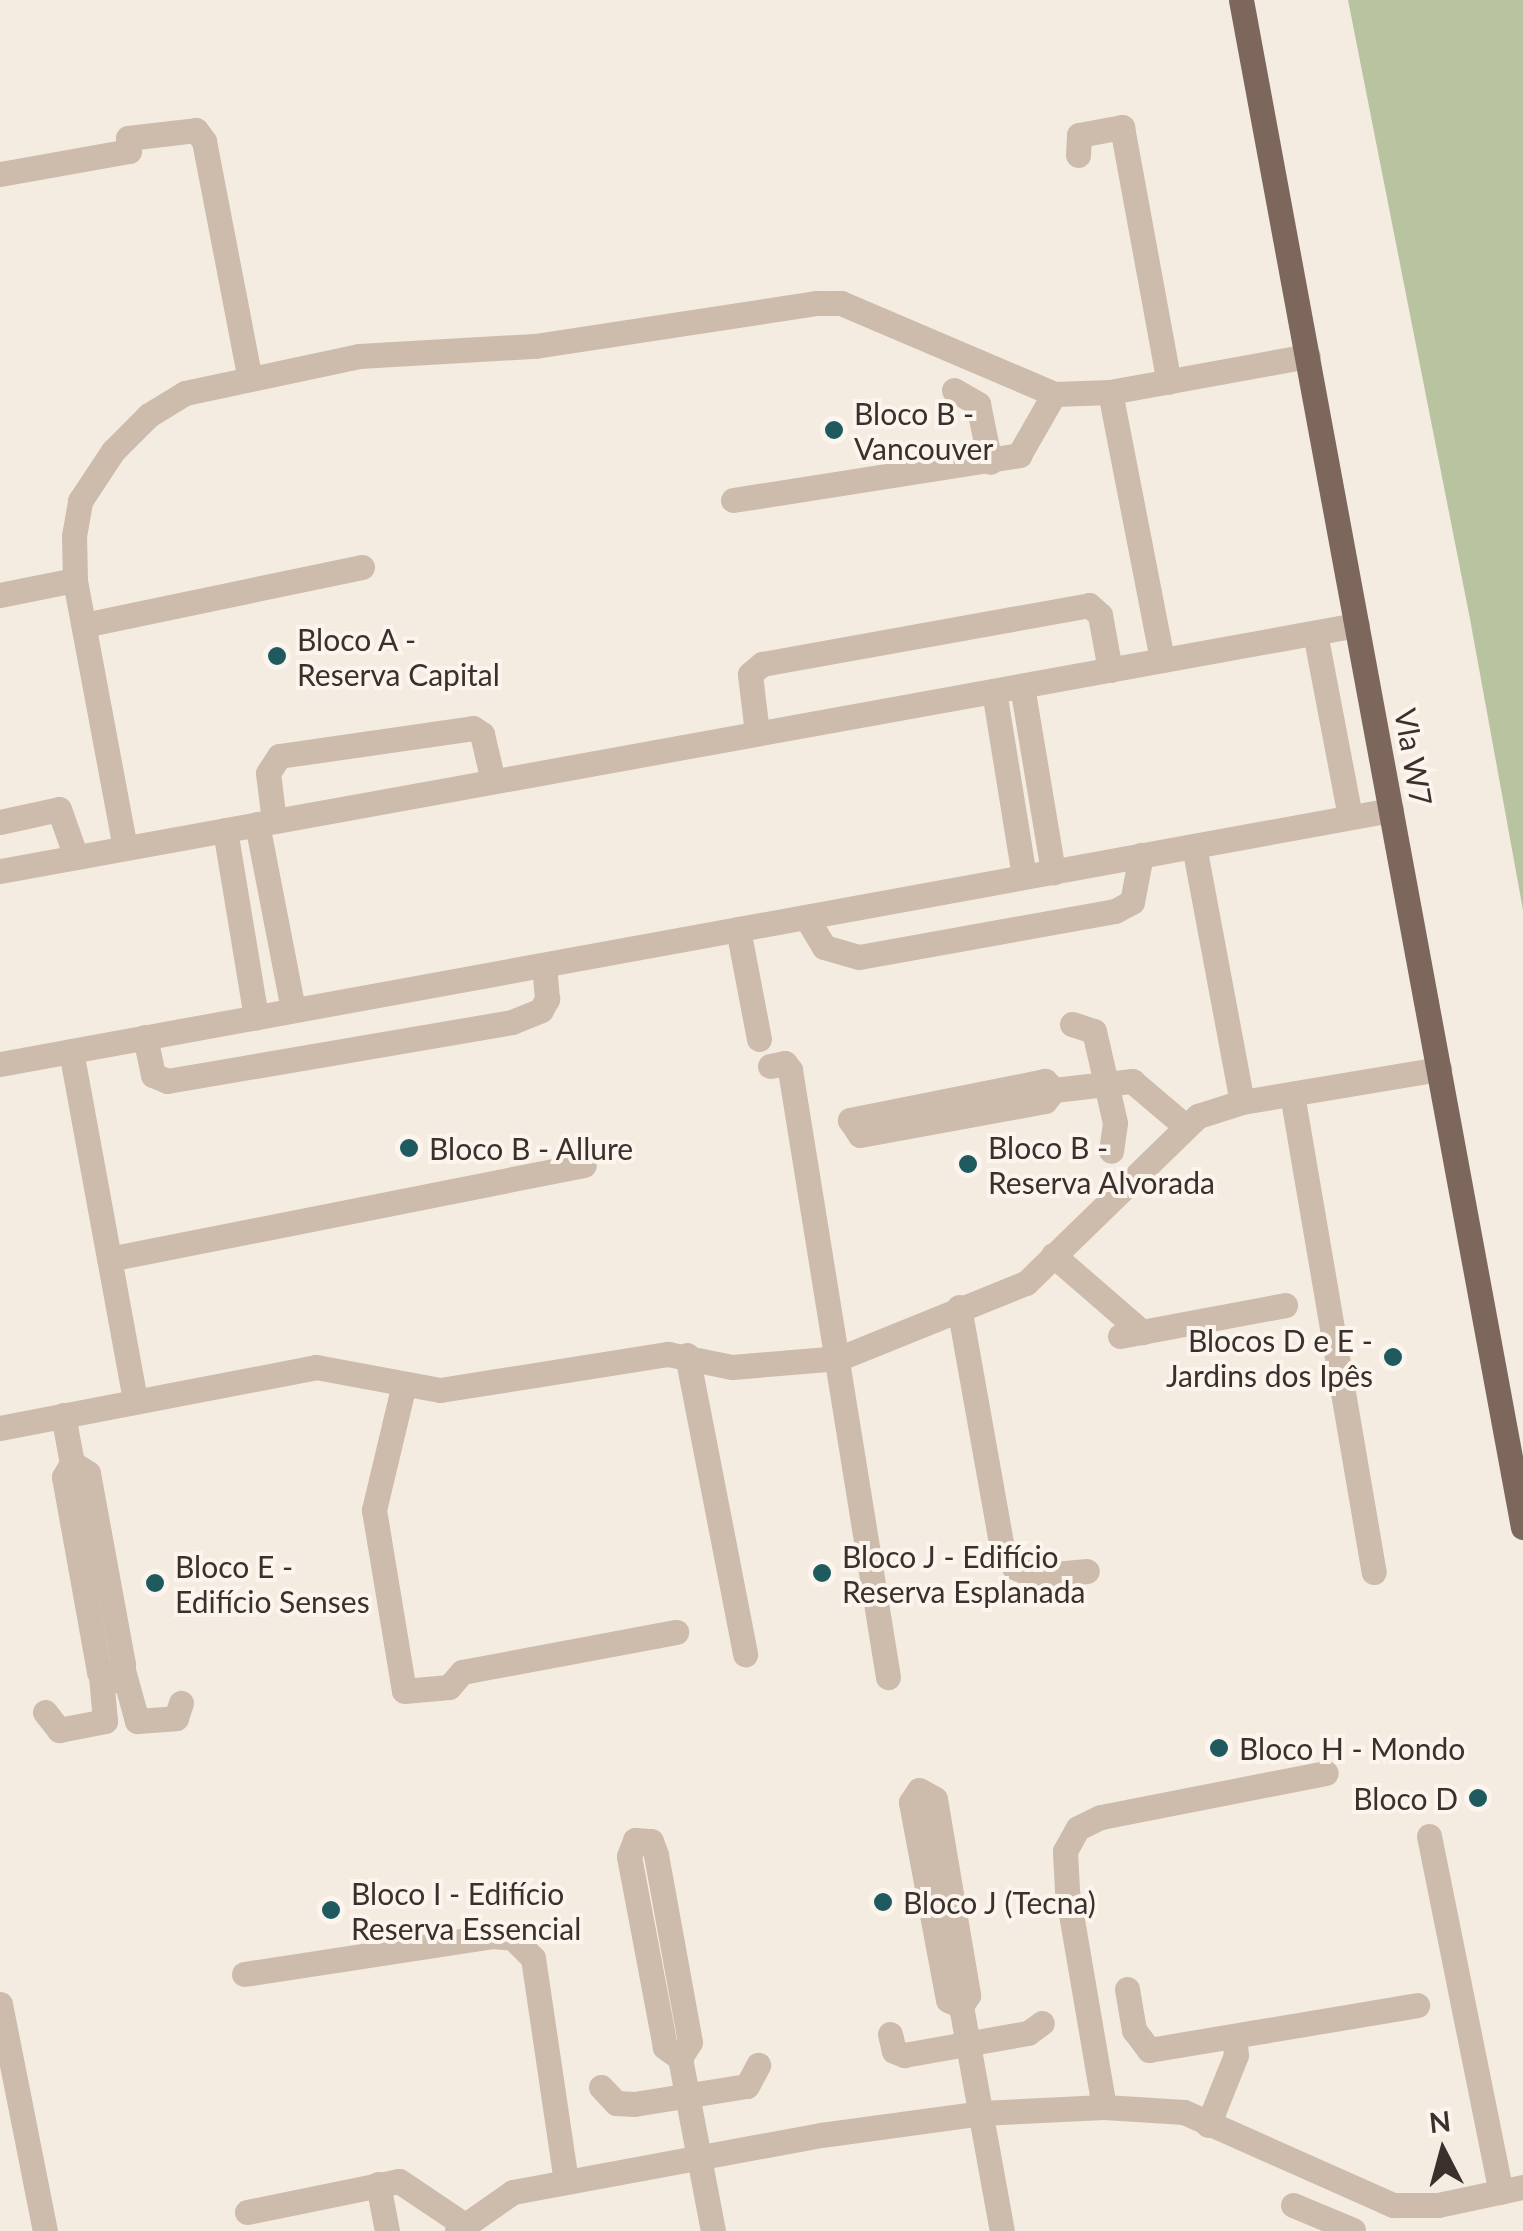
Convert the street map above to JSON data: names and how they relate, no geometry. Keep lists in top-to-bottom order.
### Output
{
  "streets": {
    "main road": ["Vla W7"]
  },
  "places": [
    "Bloco B - Vancouver",
    "Bloco A - Reserva Capital",
    "Bloco B - Allure",
    "Bloco B - Reserva Alvorada",
    "Blocos D e E - Jardins dos Ipês",
    "Bloco J - Edifício Reserva Esplanada",
    "Bloco E - Edifício Senses",
    "Bloco H - Mondo",
    "Bloco D",
    "Bloco J (Tecna)",
    "Bloco I - Edifício Reserva Essencial"
  ],
  "north": "top"
}
